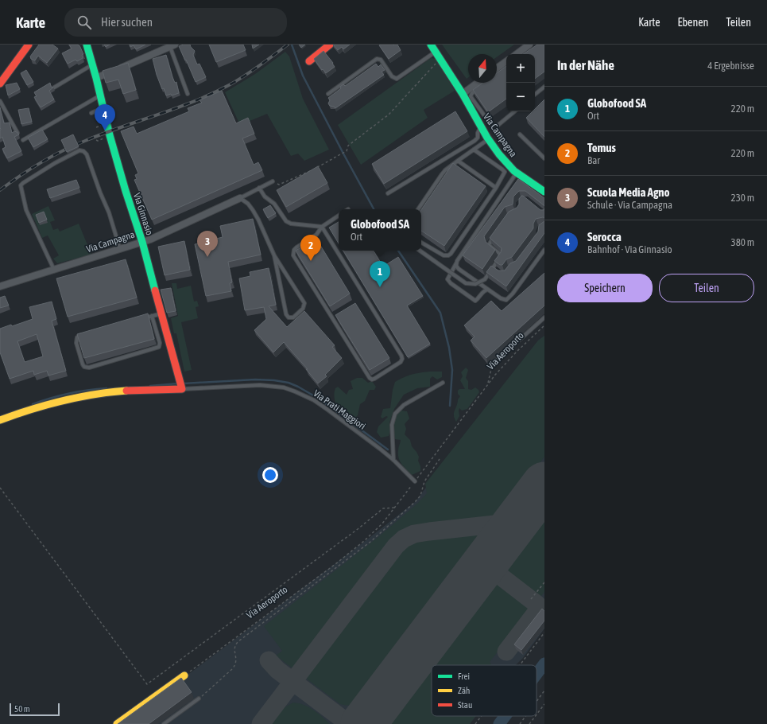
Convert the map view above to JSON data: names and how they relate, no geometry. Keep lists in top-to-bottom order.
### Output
{
  "streets": {
    "street": ["Via Campagna", "Via Ginnasio"],
    "lane": ["Via Prati Maggiori"],
    "path": ["Via Aeroporto"]
  },
  "crossings": [
    ["Via Campagna", "Via Ginnasio"],
    ["Via Ginnasio", "Via Prati Maggiori"],
    ["Via Aeroporto", "Via Prati Maggiori"]
  ],
  "legend": ["Frei", "Zäh", "Stau"],
  "scale_bar": "50 m",
  "north": "top",
  "page": {
    "header": "Karte",
    "search": "Hier suchen",
    "nav": ["Karte", "Ebenen", "Teilen"],
    "heading": ["In der Nähe", "4 Ergebnisse"],
    "map_buttons": ["+", "−"],
    "list": [
      {
        "mark": "1",
        "name": "Globofood SA",
        "note": "Ort",
        "value": "220 m"
      },
      {
        "mark": "2",
        "name": "Temus",
        "note": "Bar",
        "value": "220 m"
      },
      {
        "mark": "3",
        "name": "Scuola Media Agno",
        "note": "Schule · Via Campagna",
        "value": "230 m"
      },
      {
        "mark": "4",
        "name": "Serocca",
        "note": "Bahnhof · Via Ginnasio",
        "value": "380 m"
      }
    ],
    "pins": [
      "4",
      "3",
      "2",
      "1"
    ],
    "popup": ["Globofood SA", "Ort"],
    "buttons": ["Speichern", "Teilen"],
    "scale": "50 m"
  }
}
